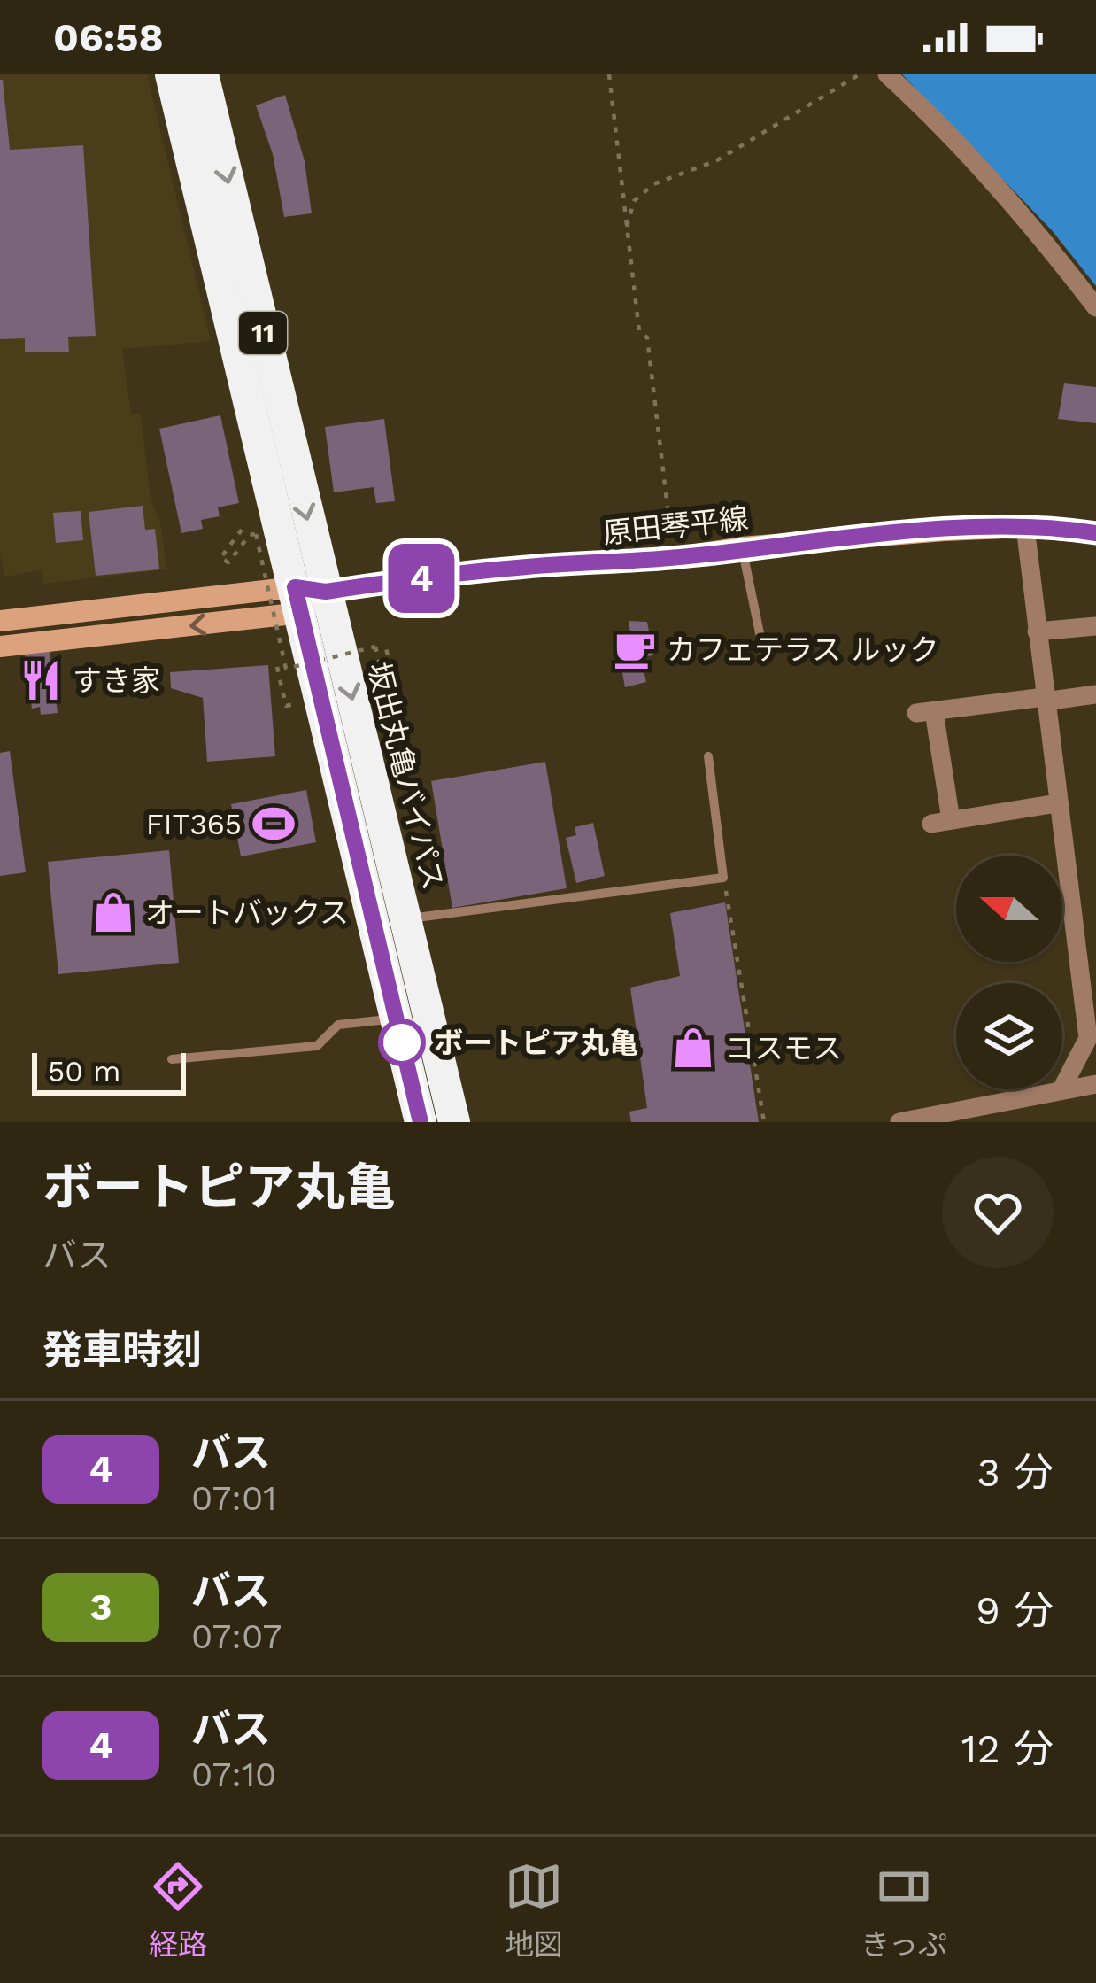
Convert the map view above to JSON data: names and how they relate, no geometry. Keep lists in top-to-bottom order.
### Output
{
  "streets": {
    "highway": ["11", "坂出丸亀バイパス"],
    "main road": ["原田琴平線"]
  },
  "crossings": [
    ["原田琴平線", "坂出丸亀バイパス"]
  ],
  "places": {
    "cafe": ["カフェテラス ルック"],
    "restaurant": ["すき家"],
    "sports": ["FIT365"],
    "shop": ["オートバックス", "コスモス"],
    "other": ["ボートピア丸亀"]
  },
  "lines": ["bus line 4"],
  "scale_bar": "50 m",
  "north": "left",
  "page": {
    "status": "06:58",
    "on_map": "4",
    "scale": "50 m",
    "heading": [
      ["ボートピア丸亀", "バス"],
      "発車時刻"
    ],
    "list": [
      {
        "mark": "4",
        "name": "バス",
        "note": "07:01",
        "value": "3 分"
      },
      {
        "mark": "3",
        "name": "バス",
        "note": "07:07",
        "value": "9 分"
      },
      {
        "mark": "4",
        "name": "バス",
        "note": "07:10",
        "value": "12 分"
      }
    ],
    "tabs": ["経路", "地図", "きっぷ"]
  }
}
